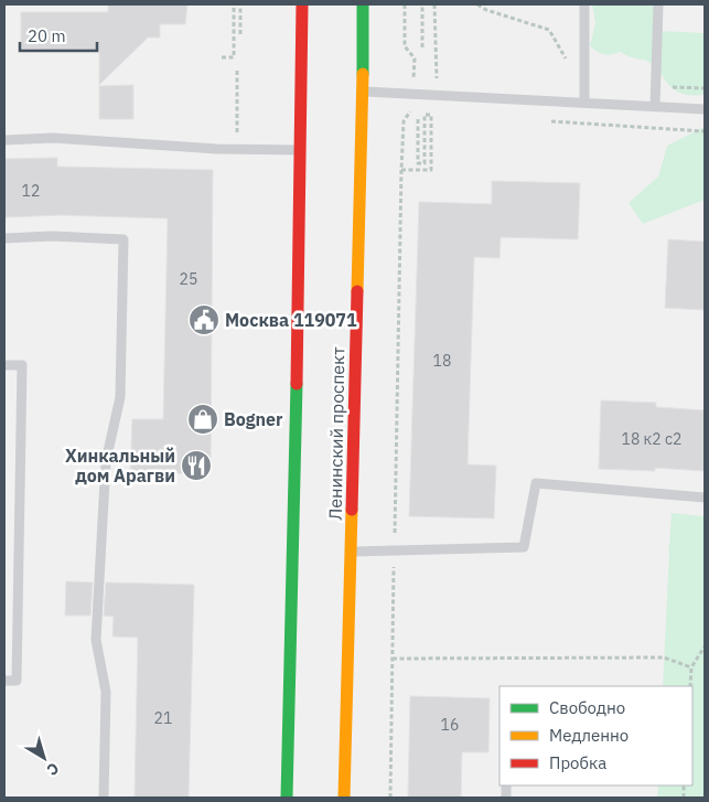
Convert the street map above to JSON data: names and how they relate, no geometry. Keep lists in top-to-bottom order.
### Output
{
  "streets": {
    "main road": ["Ленинский проспект"]
  },
  "places": {
    "public building": ["Москва 119071"],
    "shop": ["Bogner"],
    "restaurant": ["Хинкальный дом Арагви"]
  },
  "house_numbers": [
    "12",
    "25",
    "18",
    "18 к2 с2",
    "21",
    "16"
  ],
  "legend": ["Свободно", "Медленно", "Пробка"],
  "scale_bar": "20 m",
  "north": "bottom right"
}
